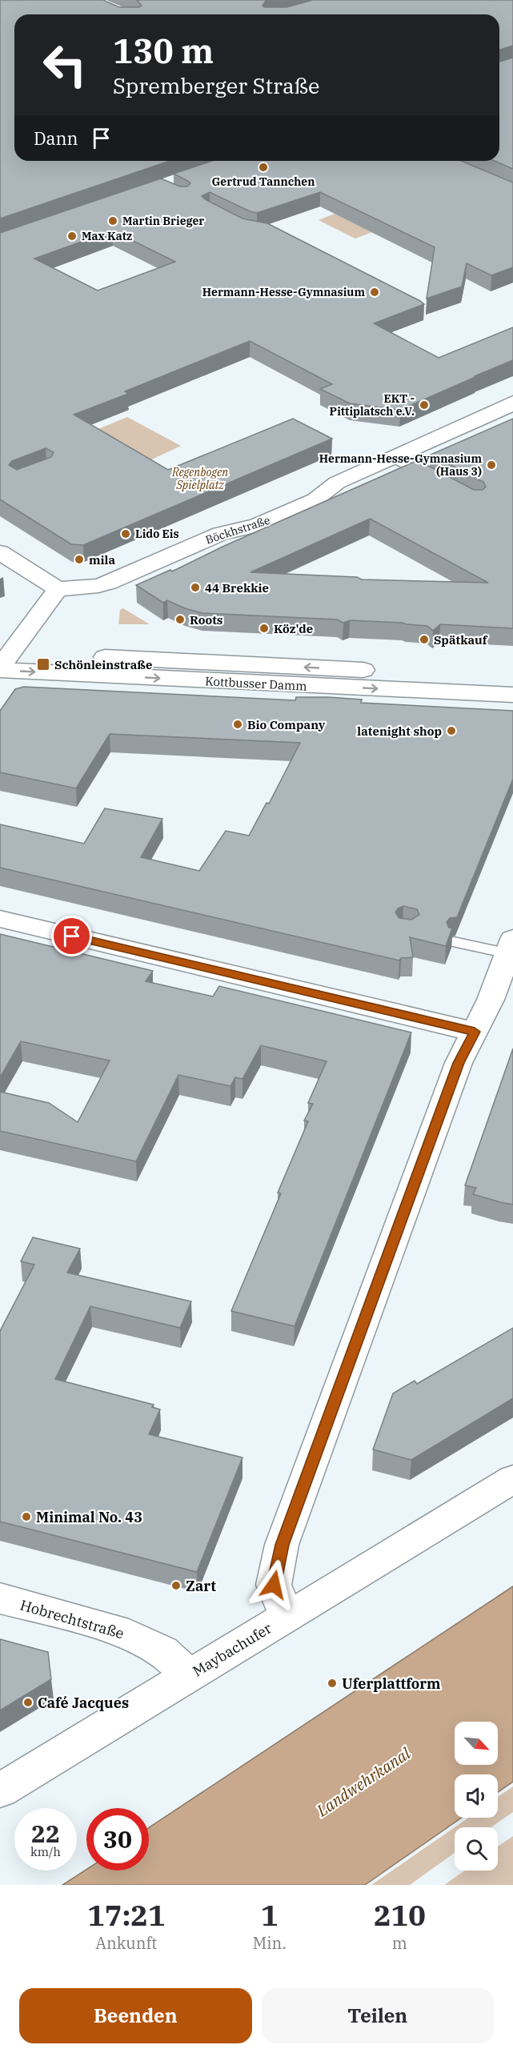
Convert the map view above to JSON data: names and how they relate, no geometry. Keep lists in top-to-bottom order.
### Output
{
  "streets": {
    "street": [
      "Böckhstraße",
      "Kottbusser Damm",
      "Hobrechtstraße",
      "Maybachufer"
    ]
  },
  "crossings": [
    ["Hobrechtstraße", "Maybachufer"]
  ],
  "water": ["Landwehrkanal"],
  "parks": ["Regenbogen Spielplatz"],
  "places": {
    "other": [
      "Gertrud Tannchen",
      "Martin Brieger",
      "Max Katz",
      "Hermann-Hesse-Gymnasium",
      "EKT - Pittiplatsch e.V.",
      "Hermann-Hesse-Gymnasium (Haus 3)",
      "Lido Eis",
      "mila",
      "44 Brekkie",
      "Roots",
      "Köz'de",
      "Spätkauf",
      "Bio Company",
      "latenight shop",
      "Minimal No. 43",
      "Zart",
      "Uferplattform",
      "Café Jacques"
    ],
    "transit": ["Schönleinstraße"]
  },
  "north": "bottom right",
  "page": {
    "turn": ["130 m", "Spremberger Straße"],
    "then": "Dann",
    "speed": "22 km/h",
    "limit": "30",
    "eta": [
      "17:21",
      "Ankunft",
      "1",
      "Min.",
      "210",
      "m"
    ],
    "buttons": ["Beenden", "Teilen"]
  }
}
